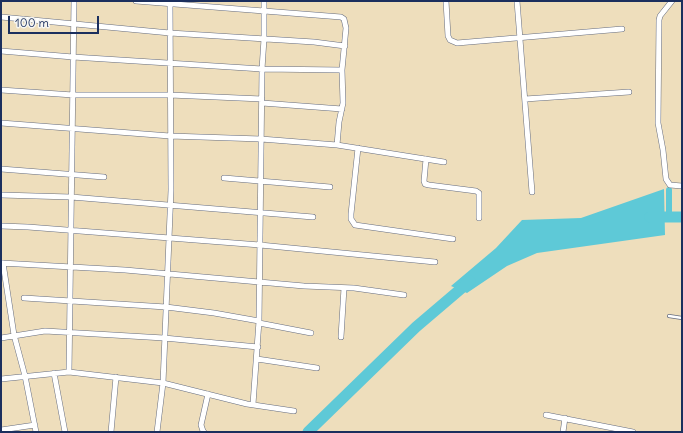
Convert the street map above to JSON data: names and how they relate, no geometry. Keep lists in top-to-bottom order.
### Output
{
  "scale_bar": "100 m"
}
